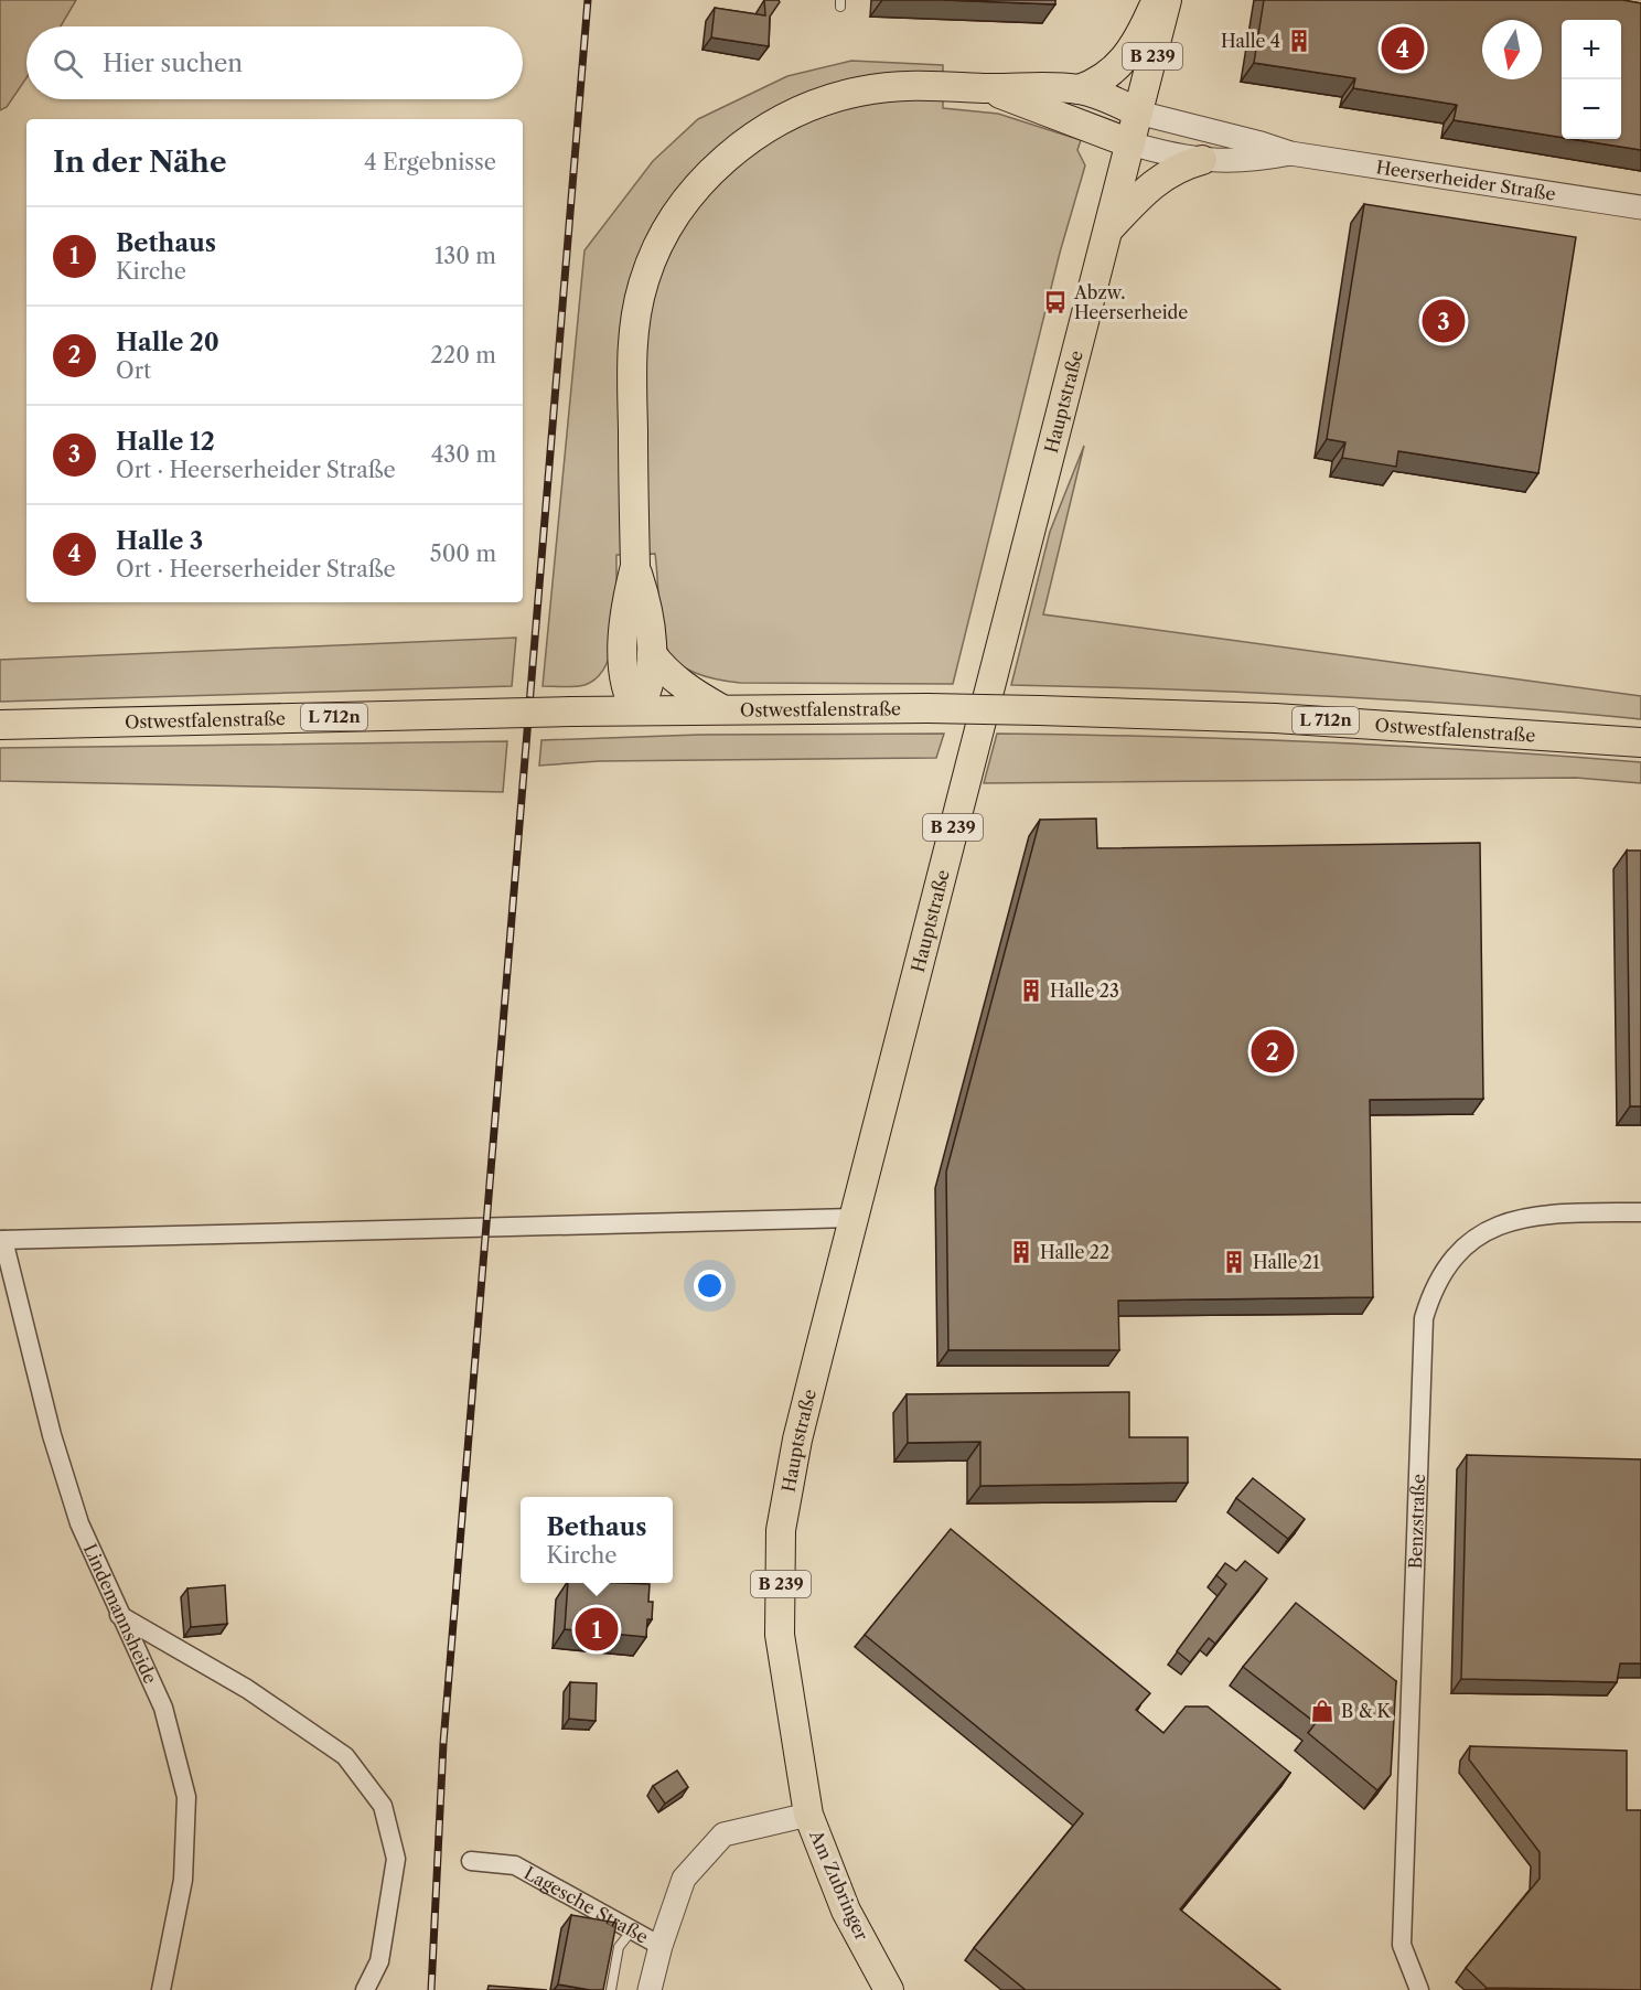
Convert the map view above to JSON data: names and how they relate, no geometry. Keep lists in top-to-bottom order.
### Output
{
  "streets": {
    "main road": [
      "B 239",
      "Hauptstraße",
      "Ostwestfalenstraße",
      "L 712n",
      "Am Zubringer"
    ],
    "street": [
      "Heerserheider Straße",
      "Benzstraße",
      "Lindemannsheide",
      "Lagesche Straße"
    ]
  },
  "crossings": [
    ["Heerserheider Straße", "Hauptstraße"],
    ["Hauptstraße", "Am Zubringer"],
    ["Hauptstraße", "Lagesche Straße"],
    ["Am Zubringer", "Lagesche Straße"]
  ],
  "places": {
    "building": [
      "Halle 4",
      "Halle 23",
      "Halle 22",
      "Halle 21"
    ],
    "bus stop": ["Abzw. Heerserheide"],
    "shop": ["B & K"]
  },
  "north": "bottom",
  "page": {
    "map_buttons": ["+", "−"],
    "pins": [
      "4",
      "3",
      "2",
      "1"
    ],
    "search": "Hier suchen",
    "heading": ["In der Nähe", "4 Ergebnisse"],
    "list": [
      {
        "mark": "1",
        "name": "Bethaus",
        "note": "Kirche",
        "value": "130 m"
      },
      {
        "mark": "2",
        "name": "Halle 20",
        "note": "Ort",
        "value": "220 m"
      },
      {
        "mark": "3",
        "name": "Halle 12",
        "note": "Ort · Heerserheider Straße",
        "value": "430 m"
      },
      {
        "mark": "4",
        "name": "Halle 3",
        "note": "Ort · Heerserheider Straße",
        "value": "500 m"
      }
    ],
    "popup": ["Bethaus", "Kirche"]
  }
}
